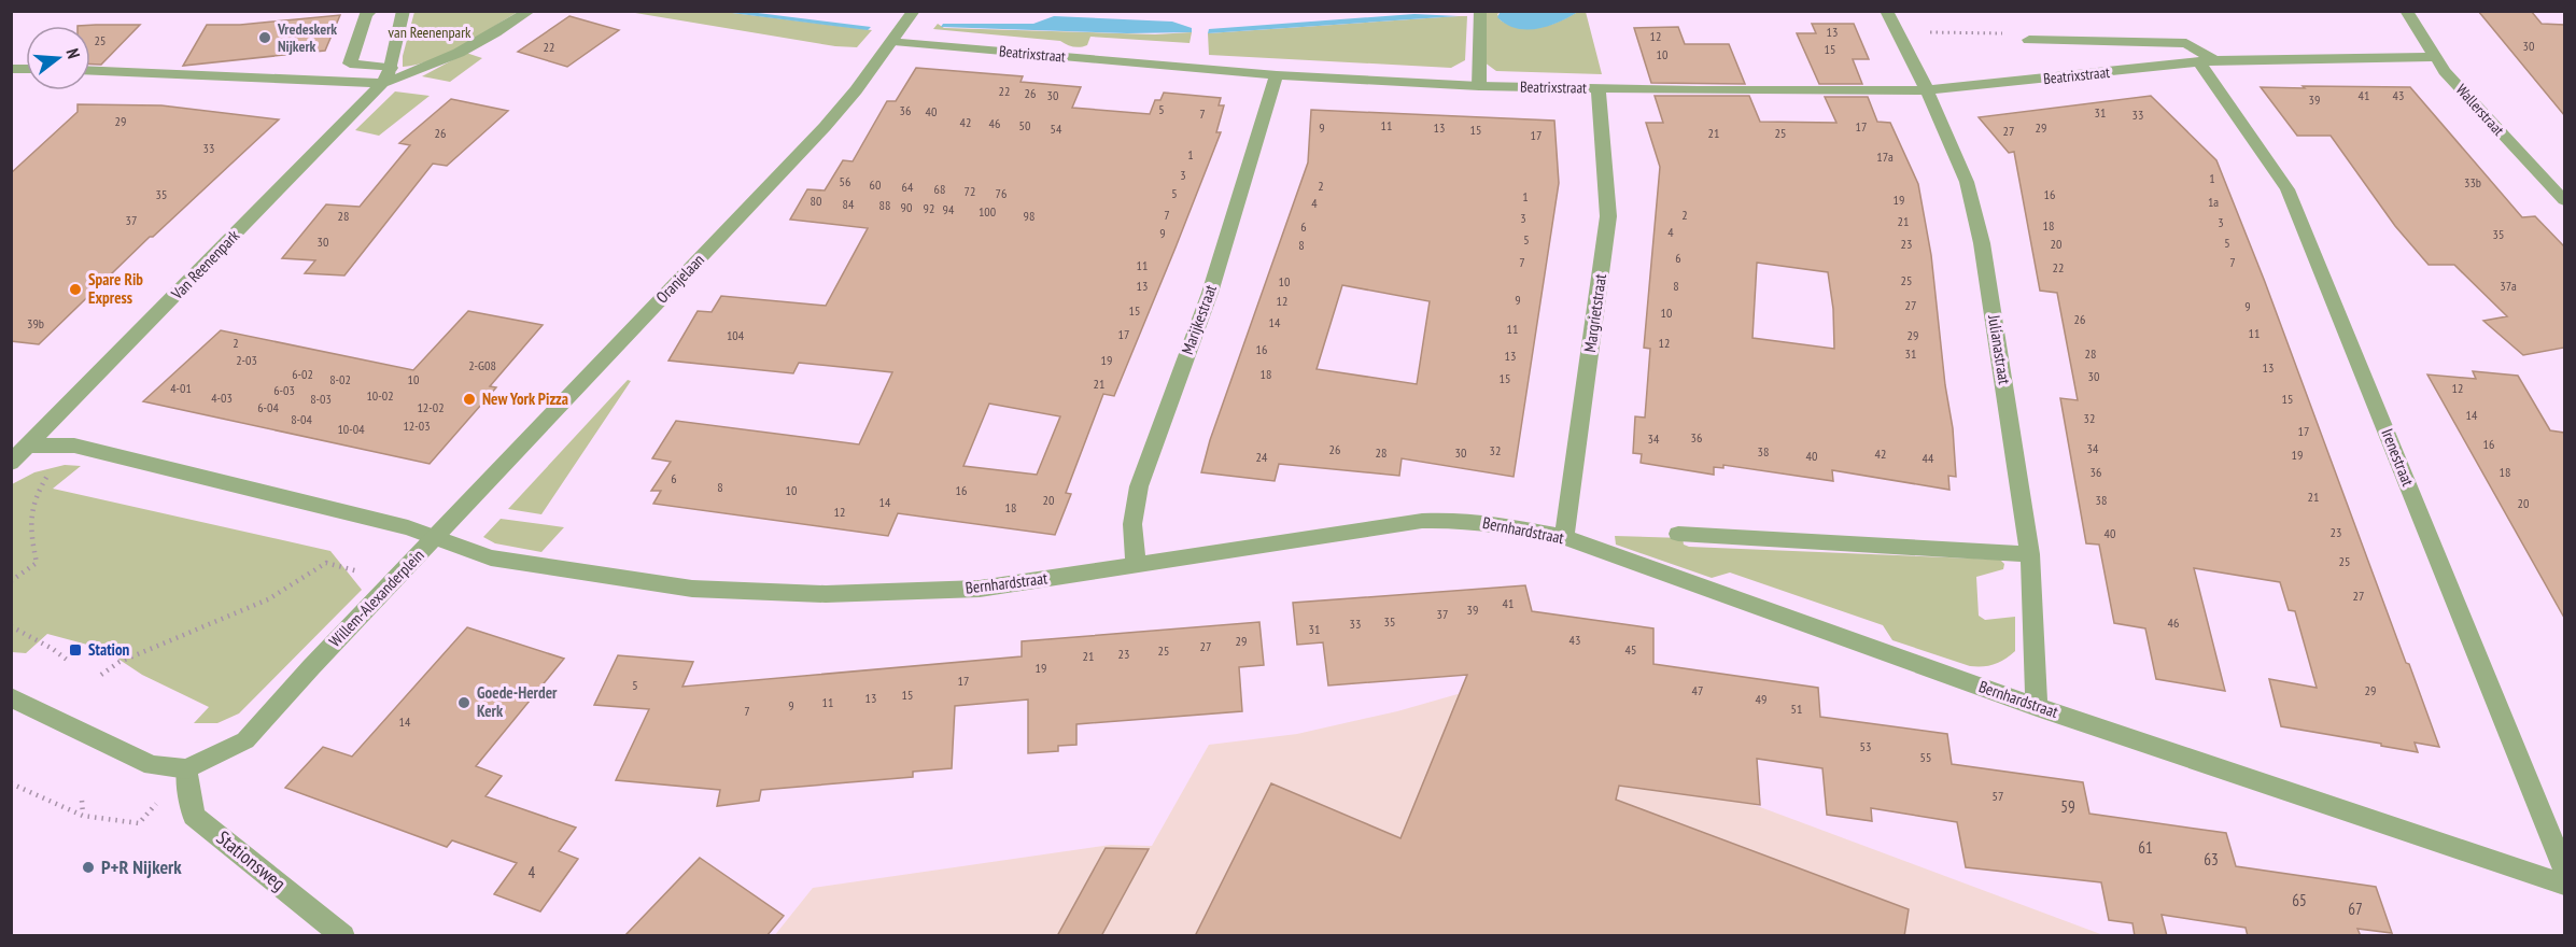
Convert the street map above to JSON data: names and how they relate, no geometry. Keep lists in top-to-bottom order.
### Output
{
  "streets": {
    "street": [
      "Beatrixstraat",
      "Wallerstraat",
      "Van Reenenpark",
      "Oranjelaan",
      "Margrietstraat",
      "Marijkestraat",
      "Julianastraat",
      "Irenestraat",
      "Bernhardstraat",
      "Willem-Alexanderplein",
      "Stationsweg"
    ]
  },
  "crossings": [
    ["Beatrixstraat", "Wallerstraat"],
    ["Beatrixstraat", "Oranjelaan"],
    ["Beatrixstraat", "Margrietstraat"],
    ["Beatrixstraat", "Marijkestraat"],
    ["Beatrixstraat", "Julianastraat"],
    ["Beatrixstraat", "Irenestraat"],
    ["Van Reenenpark", "Willem-Alexanderplein"],
    ["Oranjelaan", "Bernhardstraat"],
    ["Oranjelaan", "Willem-Alexanderplein"],
    ["Margrietstraat", "Bernhardstraat"],
    ["Marijkestraat", "Bernhardstraat"],
    ["Julianastraat", "Bernhardstraat"],
    ["Bernhardstraat", "Willem-Alexanderplein"],
    ["Willem-Alexanderplein", "Stationsweg"]
  ],
  "parks": ["van Reenenpark"],
  "places": {
    "other": [
      "Vredeskerk Nijkerk",
      "Spare Rib Express",
      "New York Pizza",
      "Goede-Herder Kerk",
      "P+R Nijkerk"
    ],
    "transit": ["Station"]
  },
  "house_numbers": [
    "13",
    "12",
    "25",
    "30",
    "22",
    "15",
    "10",
    "22",
    "26",
    "30",
    "41",
    "43",
    "39",
    "5",
    "36",
    "40",
    "31",
    "7",
    "33",
    "29",
    "42",
    "46",
    "50",
    "11",
    "17",
    "9",
    "13",
    "29",
    "54",
    "15",
    "27",
    "26",
    "21",
    "25",
    "17",
    "33",
    "1",
    "17a",
    "3",
    "1",
    "56",
    "33b",
    "60",
    "2",
    "64",
    "68",
    "72",
    "76",
    "5",
    "35",
    "16",
    "1",
    "19",
    "80",
    "1a",
    "4",
    "84",
    "88",
    "90",
    "92",
    "94",
    "100",
    "7",
    "2",
    "28",
    "98",
    "3",
    "37",
    "21",
    "3",
    "18",
    "6",
    "4",
    "9",
    "35",
    "5",
    "30",
    "5",
    "23",
    "20",
    "8",
    "6",
    "7",
    "7",
    "11",
    "22",
    "25",
    "10",
    "13",
    "8",
    "37a",
    "9",
    "12",
    "27",
    "9",
    "15",
    "10",
    "26",
    "14",
    "39b",
    "11",
    "11",
    "17",
    "104",
    "29",
    "2",
    "12",
    "16",
    "31",
    "28",
    "13",
    "2-03",
    "19",
    "2-G08",
    "13",
    "6-02",
    "18",
    "30",
    "15",
    "8-02",
    "10",
    "21",
    "4-01",
    "12",
    "6-03",
    "10-02",
    "4-03",
    "8-03",
    "15",
    "6-04",
    "12-02",
    "14",
    "32",
    "8-04",
    "12-03",
    "10-04",
    "17",
    "36",
    "34",
    "16",
    "34",
    "26",
    "32",
    "38",
    "28",
    "30",
    "42",
    "19",
    "40",
    "24",
    "44",
    "36",
    "18",
    "6",
    "8",
    "10",
    "16",
    "21",
    "20",
    "38",
    "14",
    "20",
    "18",
    "12",
    "23",
    "40",
    "25",
    "27",
    "41",
    "39",
    "37",
    "35",
    "46",
    "33",
    "31",
    "43",
    "29",
    "27",
    "45",
    "25",
    "23",
    "21",
    "19",
    "17",
    "5",
    "47",
    "29",
    "15",
    "13",
    "49",
    "11",
    "9",
    "51",
    "7",
    "14",
    "53",
    "55",
    "57",
    "59",
    "61",
    "63",
    "4",
    "65",
    "67"
  ],
  "north": "right"
}
